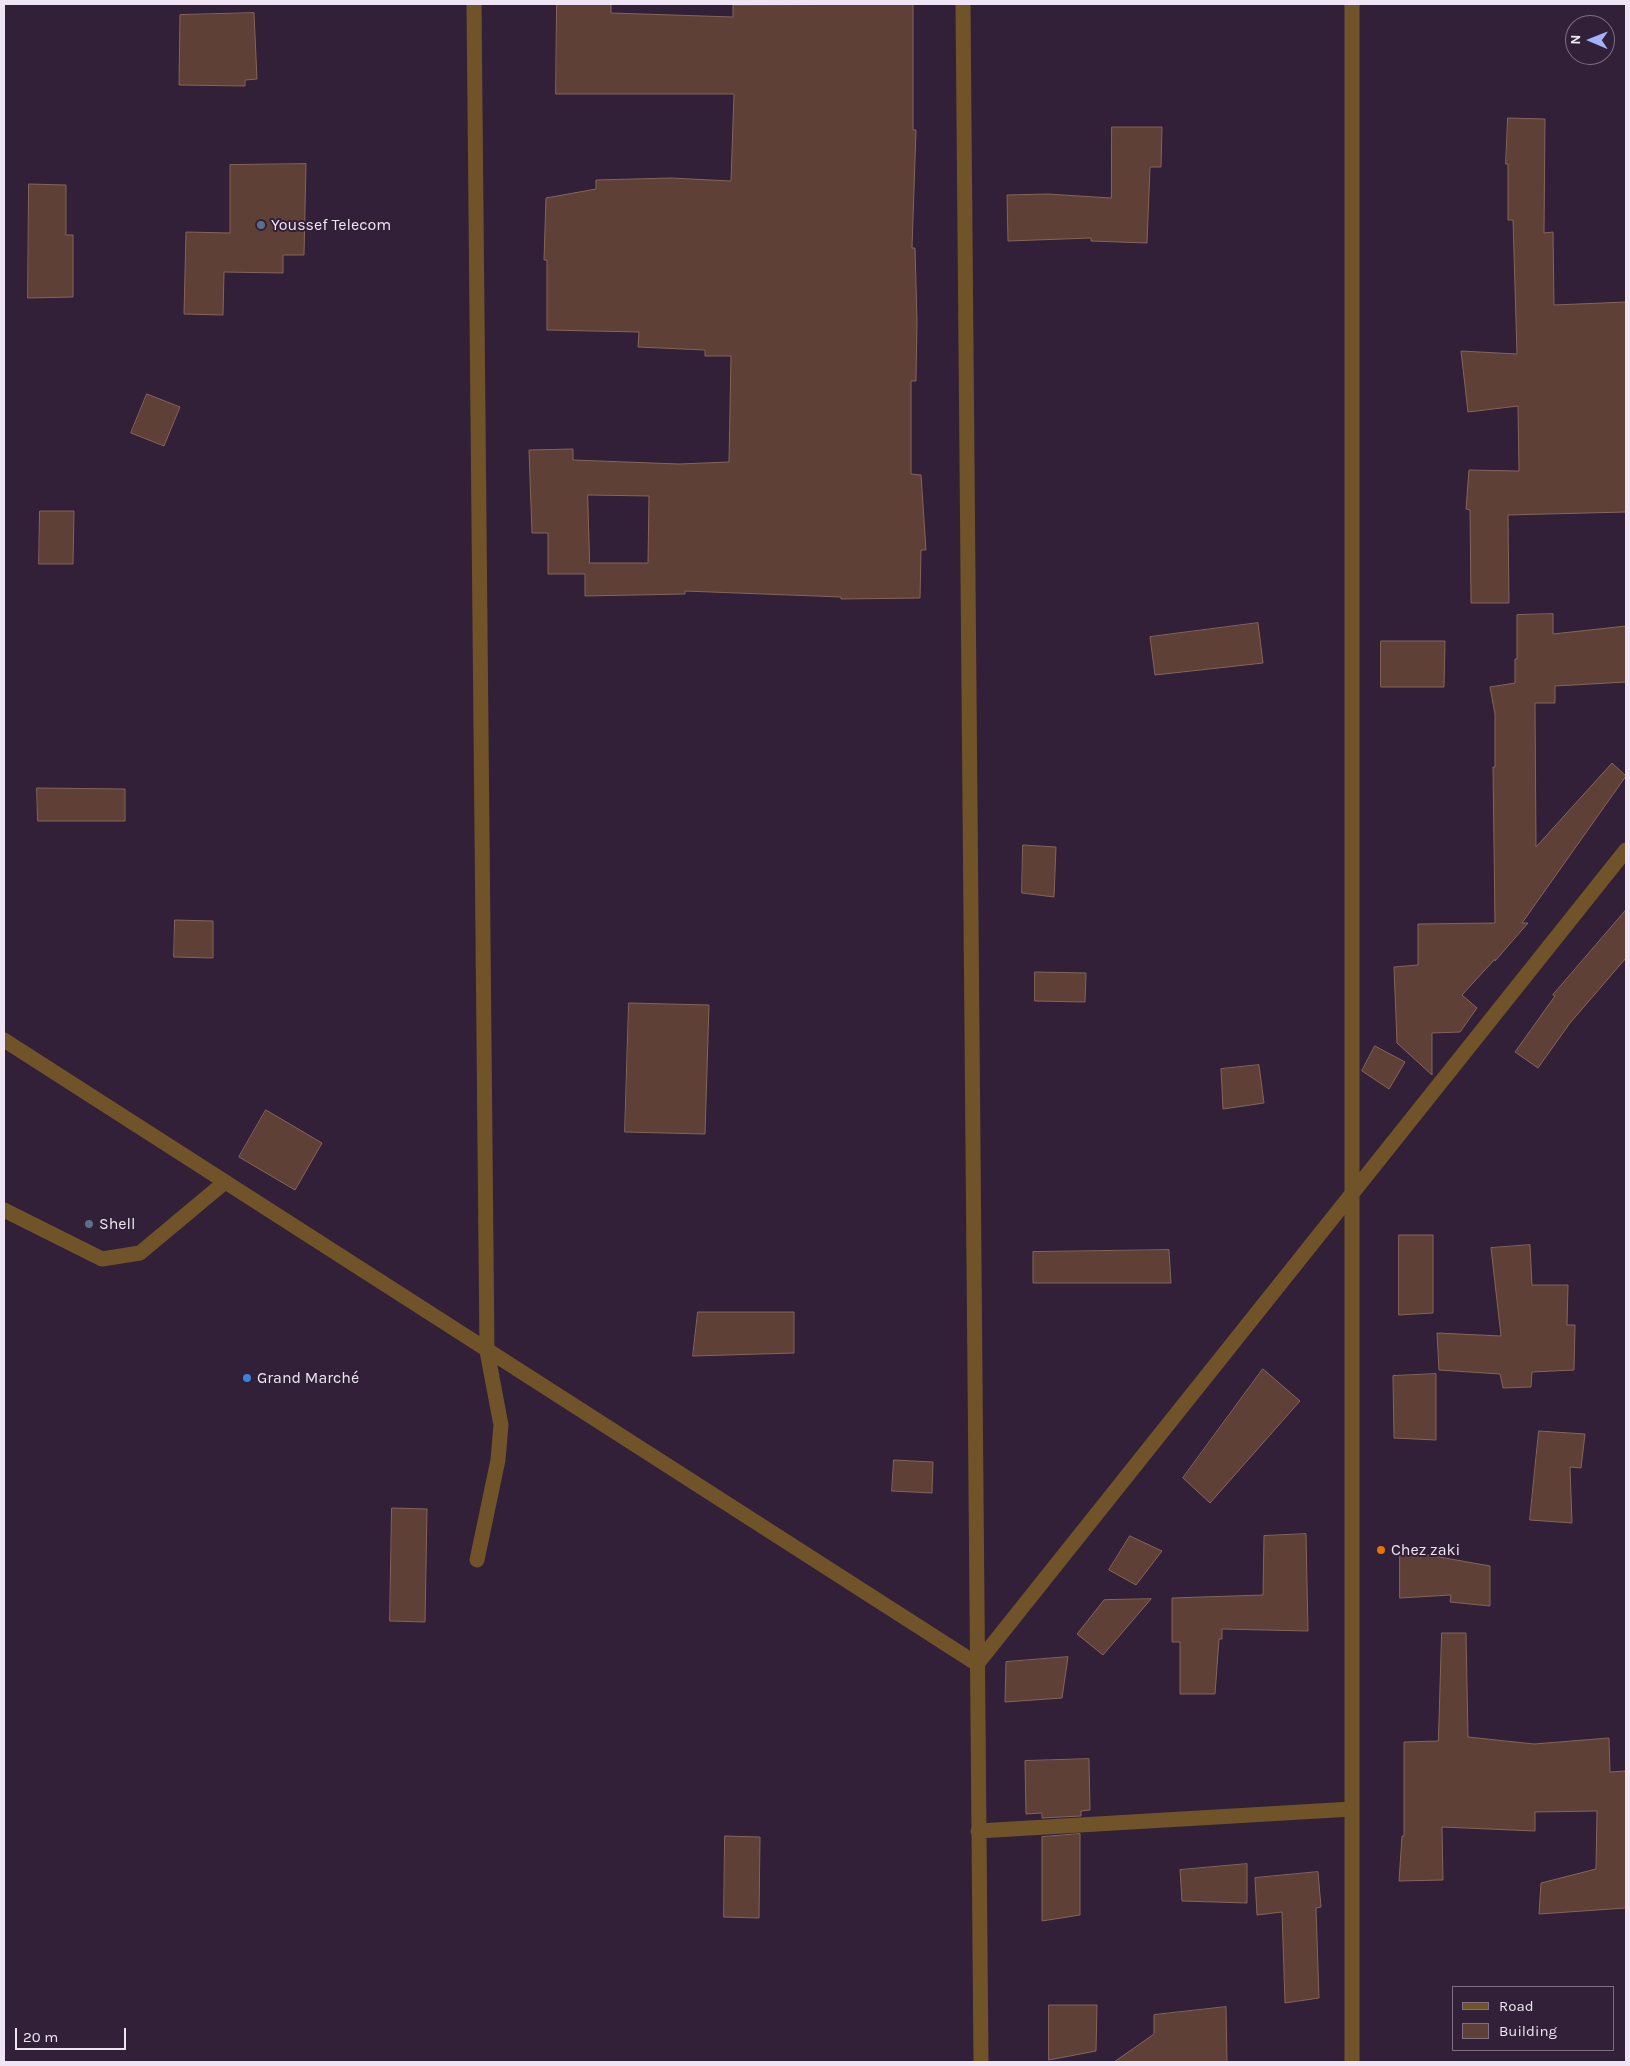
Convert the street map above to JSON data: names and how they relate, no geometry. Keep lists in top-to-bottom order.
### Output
{
  "places": [
    "Youssef Telecom",
    "Shell",
    "Grand Marché",
    "Chez zaki"
  ],
  "legend": ["Road", "Building"],
  "scale_bar": "20 m",
  "north": "left"
}
